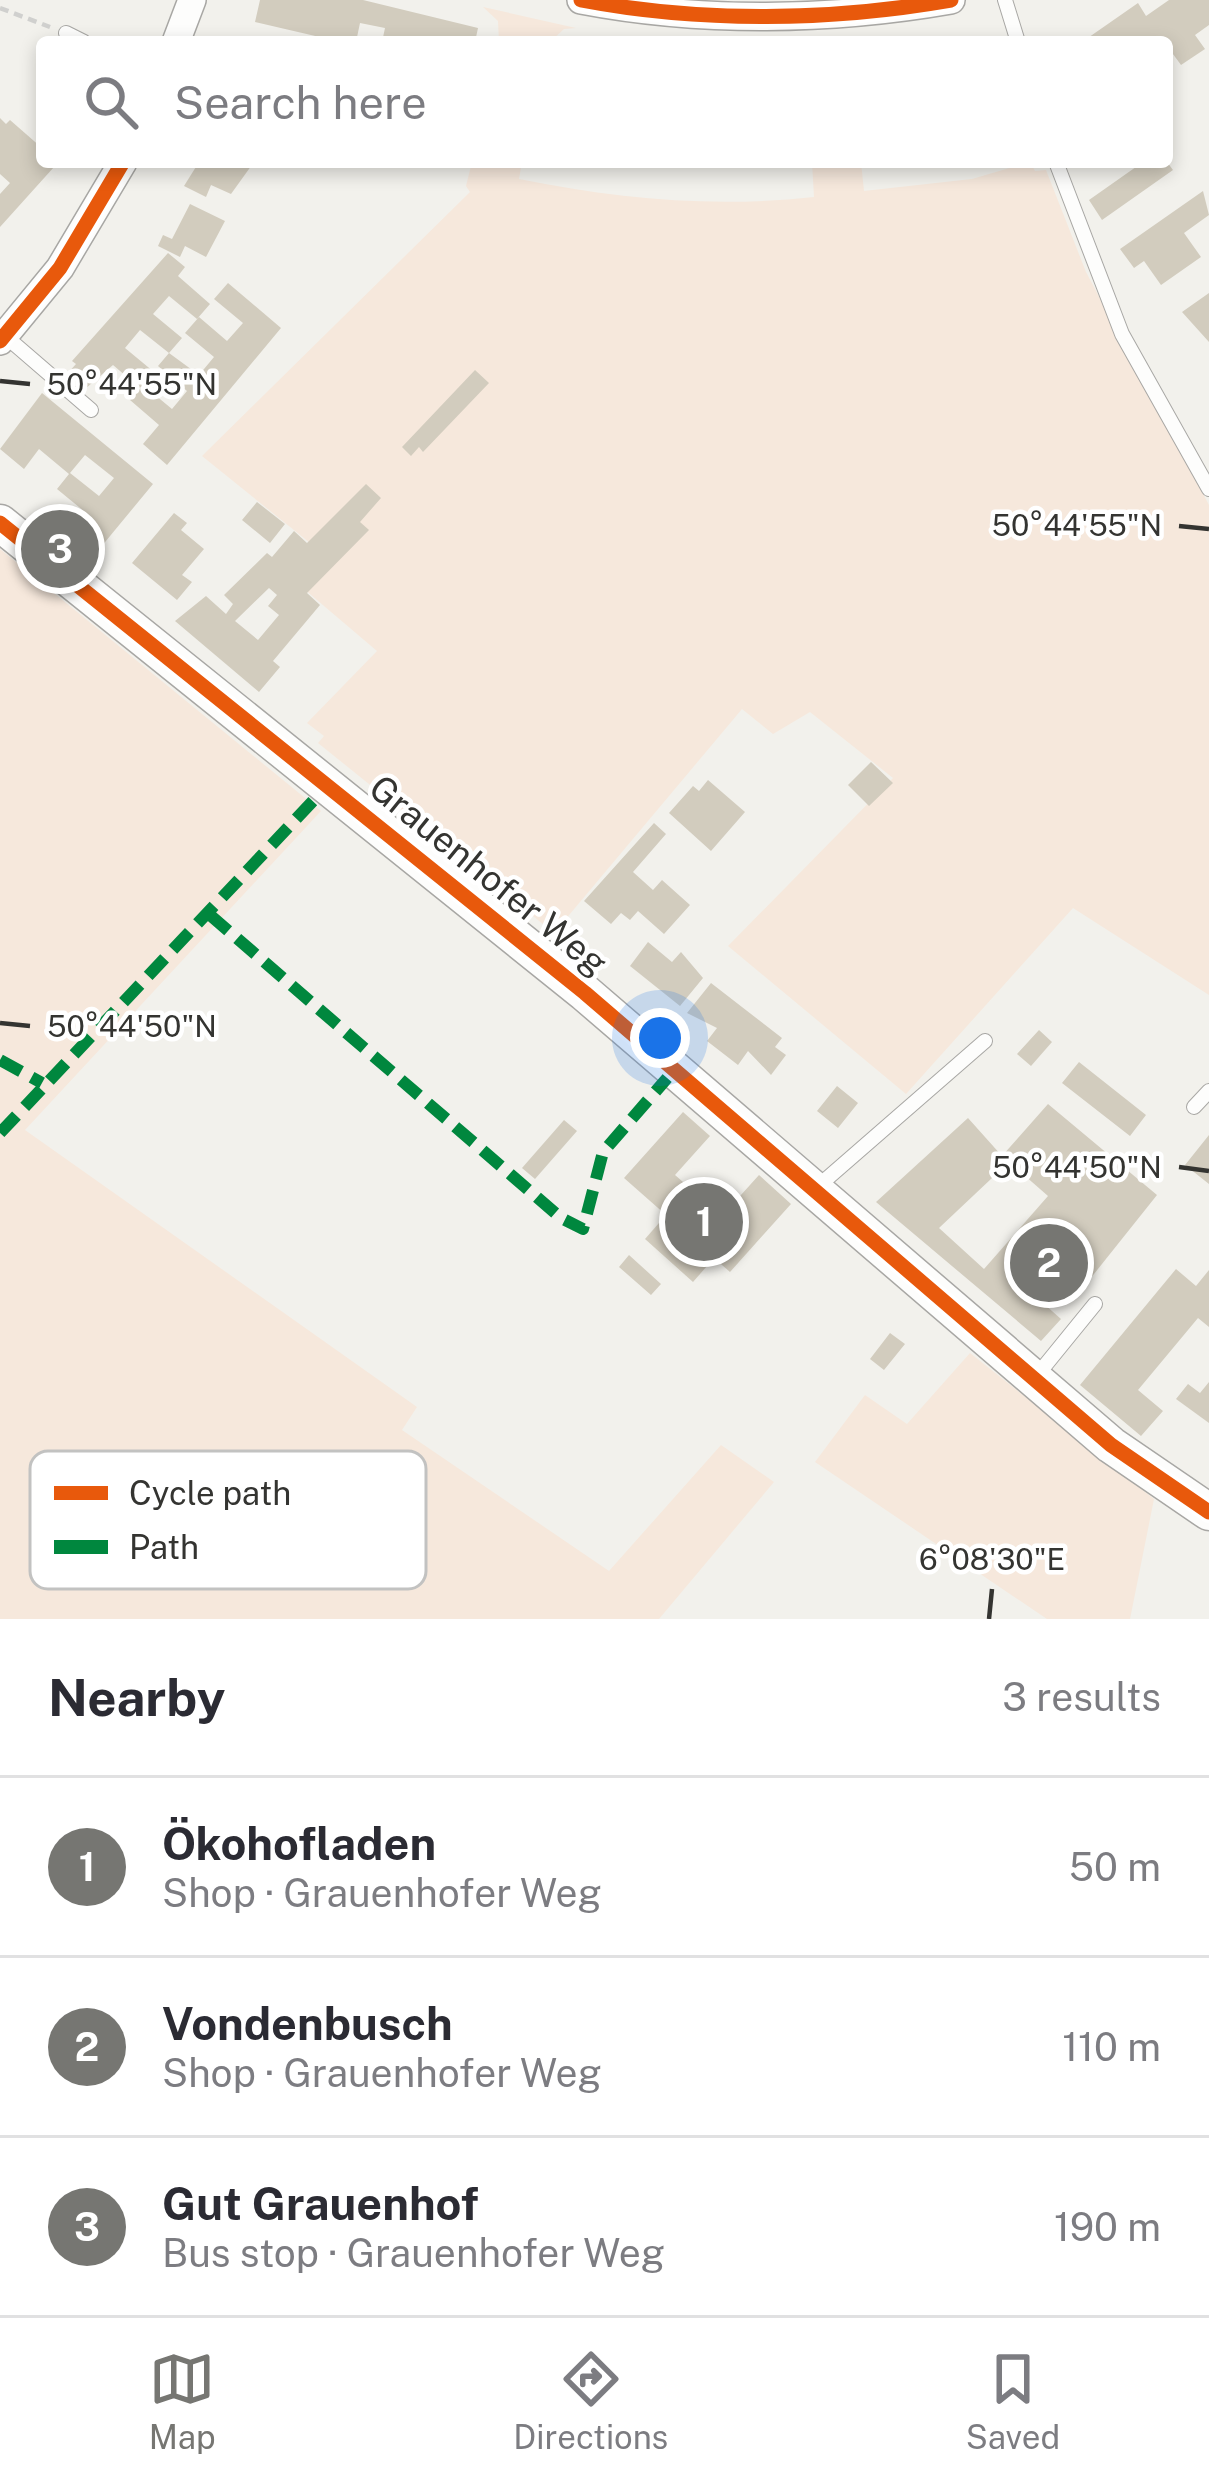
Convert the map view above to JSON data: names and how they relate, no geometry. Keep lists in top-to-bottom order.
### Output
{
  "streets": {
    "street": ["Grauenhofer Weg"]
  },
  "legend": ["Cycle path", "Path"],
  "page": {
    "search": "Search here",
    "pins": ["3", "1", "2"],
    "heading": ["Nearby", "3 results"],
    "list": [
      {
        "mark": "1",
        "name": "Ökohofladen",
        "note": "Shop · Grauenhofer Weg",
        "value": "50 m"
      },
      {
        "mark": "2",
        "name": "Vondenbusch",
        "note": "Shop · Grauenhofer Weg",
        "value": "110 m"
      },
      {
        "mark": "3",
        "name": "Gut Grauenhof",
        "note": "Bus stop · Grauenhofer Weg",
        "value": "190 m"
      }
    ],
    "nav": ["Map", "Directions", "Saved"]
  },
  "coordinates": ["50°44'55\"N", "50°44'50\"N", "6°08'30\"E"]
}
